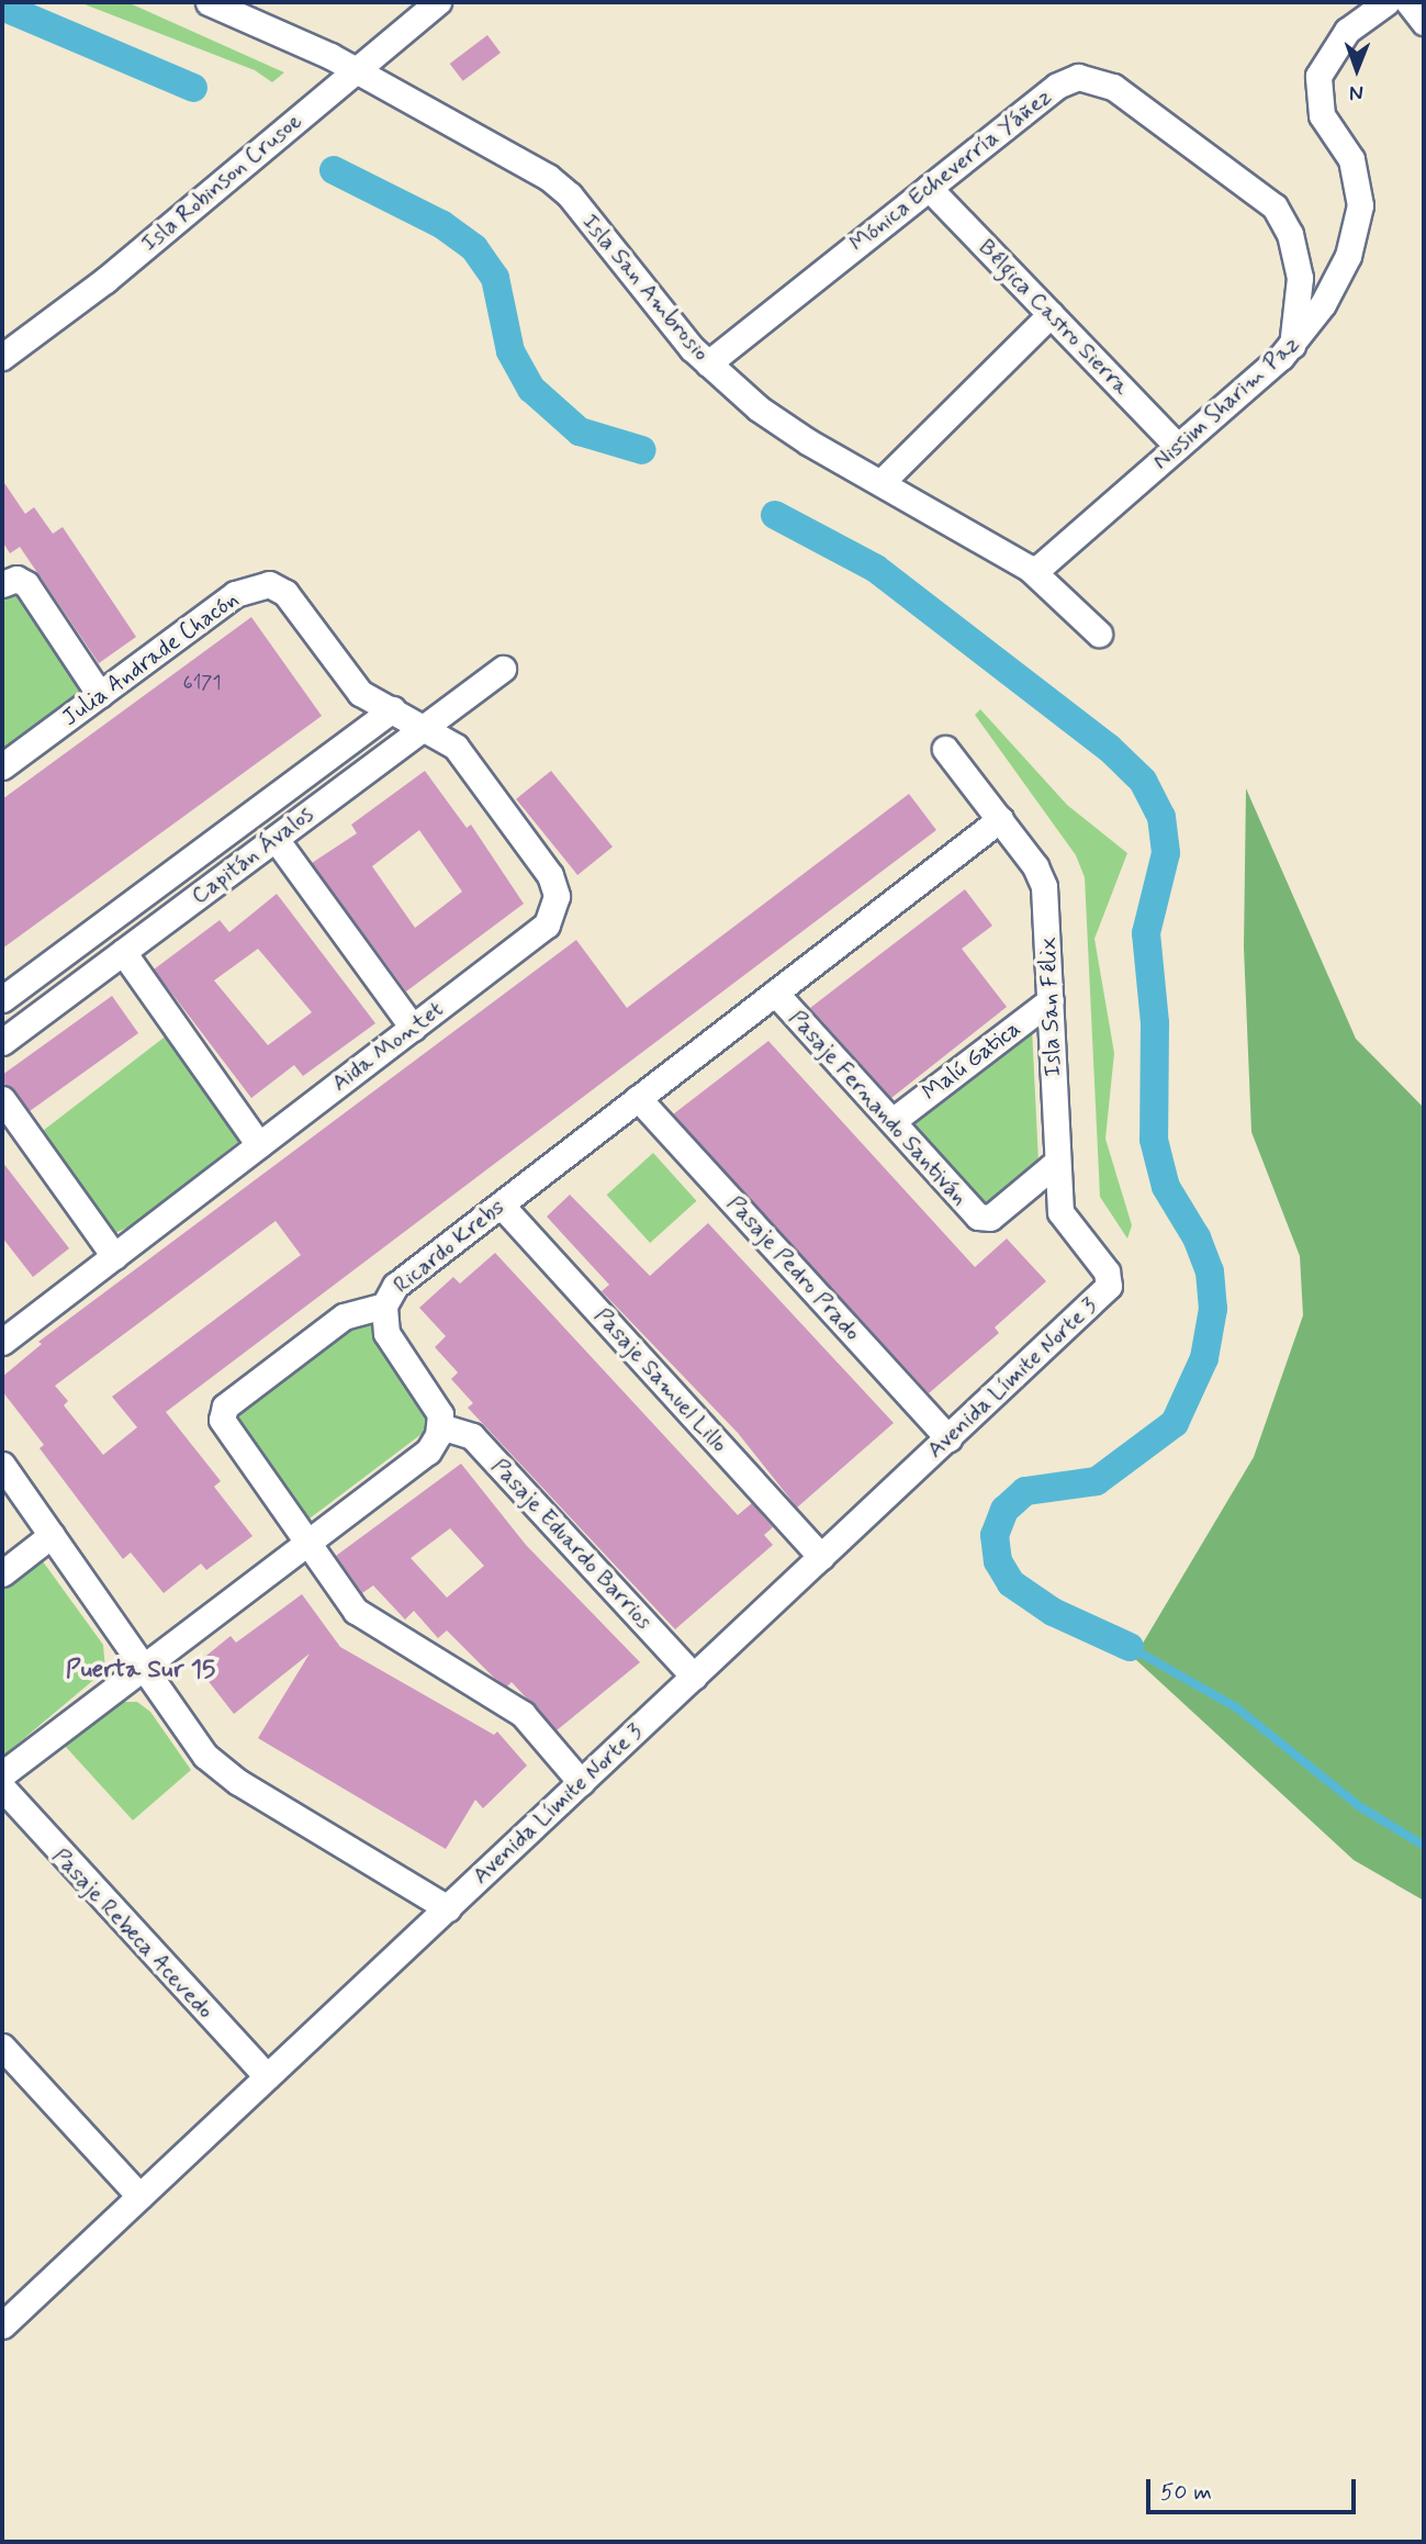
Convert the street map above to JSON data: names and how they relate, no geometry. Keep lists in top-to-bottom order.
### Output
{
  "streets": {
    "street": [
      "Mónica Echeverría Yáñez",
      "Isla Robinson Crusoe",
      "Isla San Ambrosio",
      "Bélgica Castro Sierra",
      "Nissim Sharim Paz",
      "Julia Andrade Chacón",
      "Capitán Ávalos",
      "Isla San Félix",
      "Aida Montet",
      "Malú Gatica",
      "Pasaje Fernando Santiván",
      "Ricardo Krebs",
      "Pasaje Pedro Prado",
      "Avenida Límite Norte 3",
      "Pasaje Samuel Lillo",
      "Pasaje Eduardo Barrios",
      "Pasaje Rebeca Acevedo"
    ]
  },
  "crossings": [
    ["Mónica Echeverría Yáñez", "Isla San Ambrosio"],
    ["Mónica Echeverría Yáñez", "Bélgica Castro Sierra"],
    ["Mónica Echeverría Yáñez", "Nissim Sharim Paz"],
    ["Isla Robinson Crusoe", "Isla San Ambrosio"],
    ["Isla San Ambrosio", "Nissim Sharim Paz"],
    ["Bélgica Castro Sierra", "Nissim Sharim Paz"],
    ["Julia Andrade Chacón", "Capitán Ávalos"],
    ["Julia Andrade Chacón", "Aida Montet"],
    ["Capitán Ávalos", "Aida Montet"],
    ["Isla San Félix", "Malú Gatica"],
    ["Isla San Félix", "Pasaje Fernando Santiván"],
    ["Isla San Félix", "Ricardo Krebs"],
    ["Isla San Félix", "Avenida Límite Norte 3"],
    ["Malú Gatica", "Pasaje Fernando Santiván"],
    ["Pasaje Fernando Santiván", "Ricardo Krebs"],
    ["Ricardo Krebs", "Pasaje Pedro Prado"],
    ["Ricardo Krebs", "Pasaje Samuel Lillo"],
    ["Ricardo Krebs", "Pasaje Eduardo Barrios"],
    ["Pasaje Pedro Prado", "Avenida Límite Norte 3"],
    ["Avenida Límite Norte 3", "Pasaje Samuel Lillo"],
    ["Avenida Límite Norte 3", "Pasaje Eduardo Barrios"],
    ["Avenida Límite Norte 3", "Pasaje Rebeca Acevedo"]
  ],
  "districts": ["Puerta Sur 15"],
  "house_numbers": ["6171"],
  "scale_bar": "50 m",
  "north": "bottom"
}
